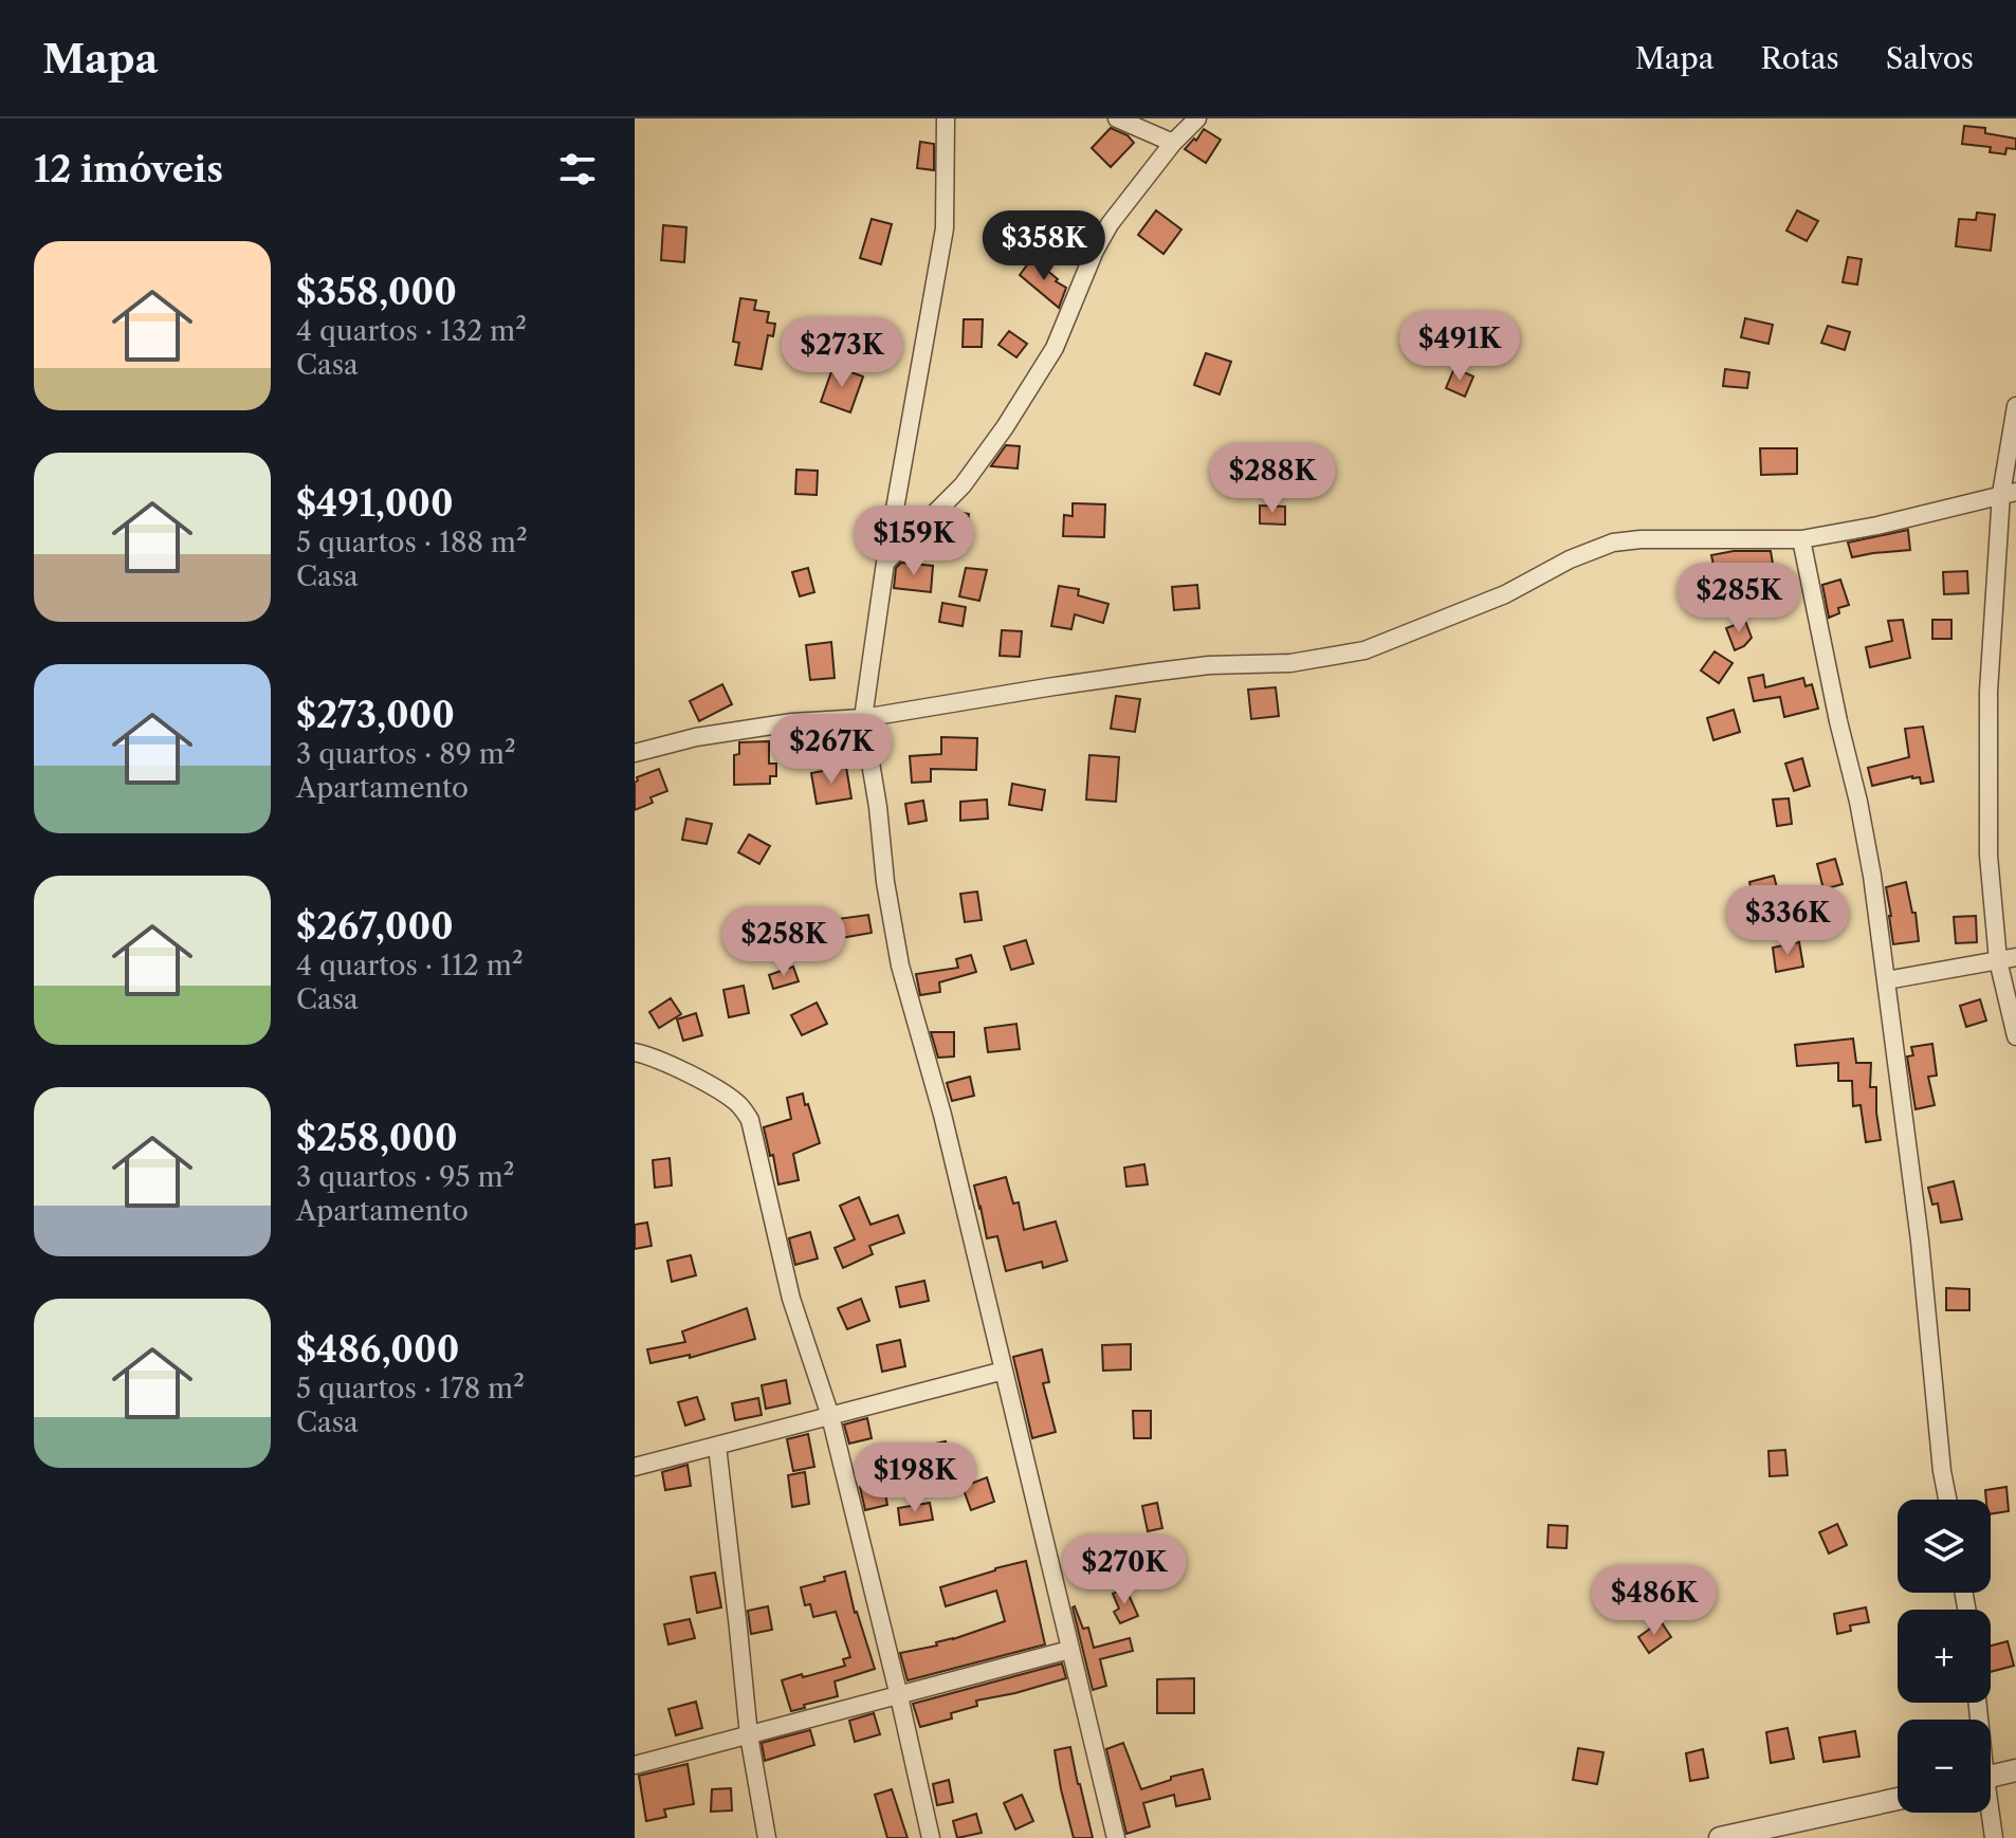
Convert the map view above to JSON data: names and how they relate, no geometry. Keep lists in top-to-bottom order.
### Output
{
  "page": {
    "header": "Mapa",
    "nav": ["Mapa", "Rotas", "Salvos"],
    "heading": "12 imóveis",
    "price": [
      "$358K",
      "$491K",
      "$273K",
      "$288K",
      "$159K",
      "$285K",
      "$267K",
      "$336K",
      "$258K",
      "$198K",
      "$270K",
      "$486K"
    ],
    "list": [
      {
        "name": "$358,000",
        "note": "4 quartos · 132 m² · Casa"
      },
      {
        "name": "$491,000",
        "note": "5 quartos · 188 m² · Casa"
      },
      {
        "name": "$273,000",
        "note": "3 quartos · 89 m² · Apartamento"
      },
      {
        "name": "$267,000",
        "note": "4 quartos · 112 m² · Casa"
      },
      {
        "name": "$258,000",
        "note": "3 quartos · 95 m² · Apartamento"
      },
      {
        "name": "$486,000",
        "note": "5 quartos · 178 m² · Casa"
      }
    ],
    "map_buttons": ["+", "−"]
  }
}
